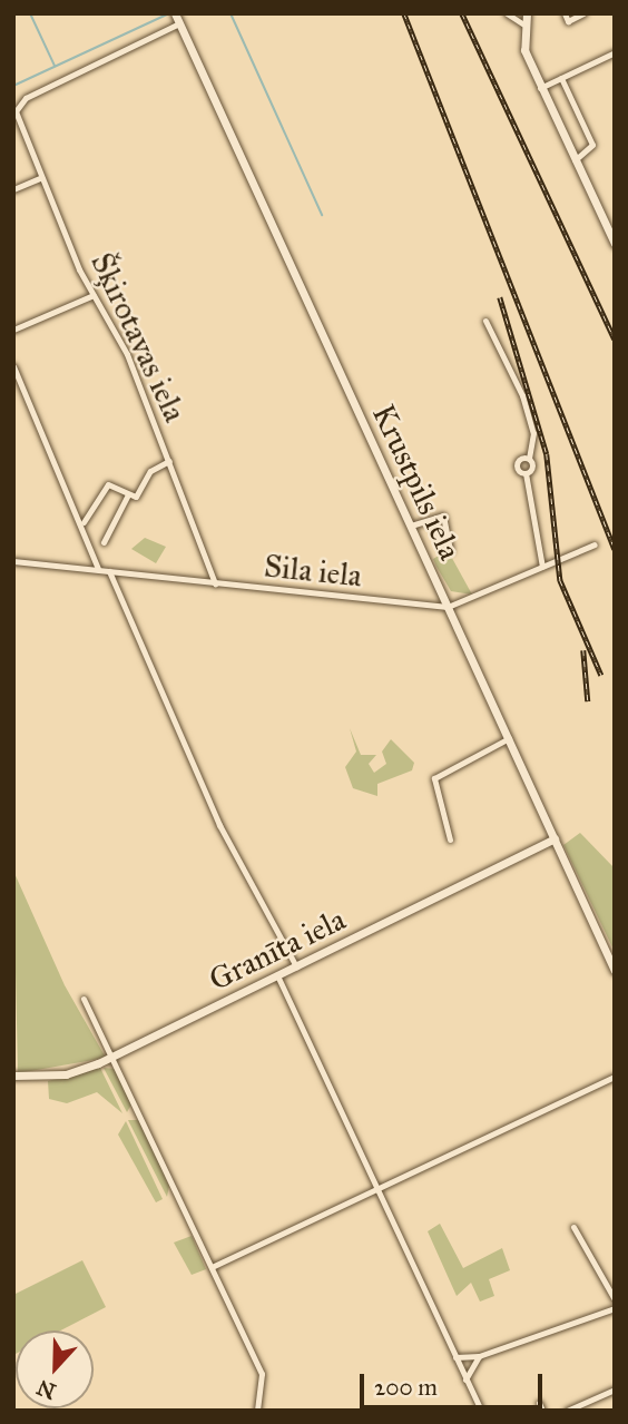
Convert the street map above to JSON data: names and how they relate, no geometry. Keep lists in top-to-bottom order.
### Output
{
  "streets": {
    "street": [
      "Šķirotavas iela",
      "Krustpils iela",
      "Sila iela",
      "Granīta iela"
    ]
  },
  "crossings": [
    ["Šķirotavas iela", "Krustpils iela"],
    ["Šķirotavas iela", "Sila iela"],
    ["Krustpils iela", "Sila iela"],
    ["Krustpils iela", "Granīta iela"]
  ],
  "scale_bar": "200 m",
  "north": "bottom"
}
